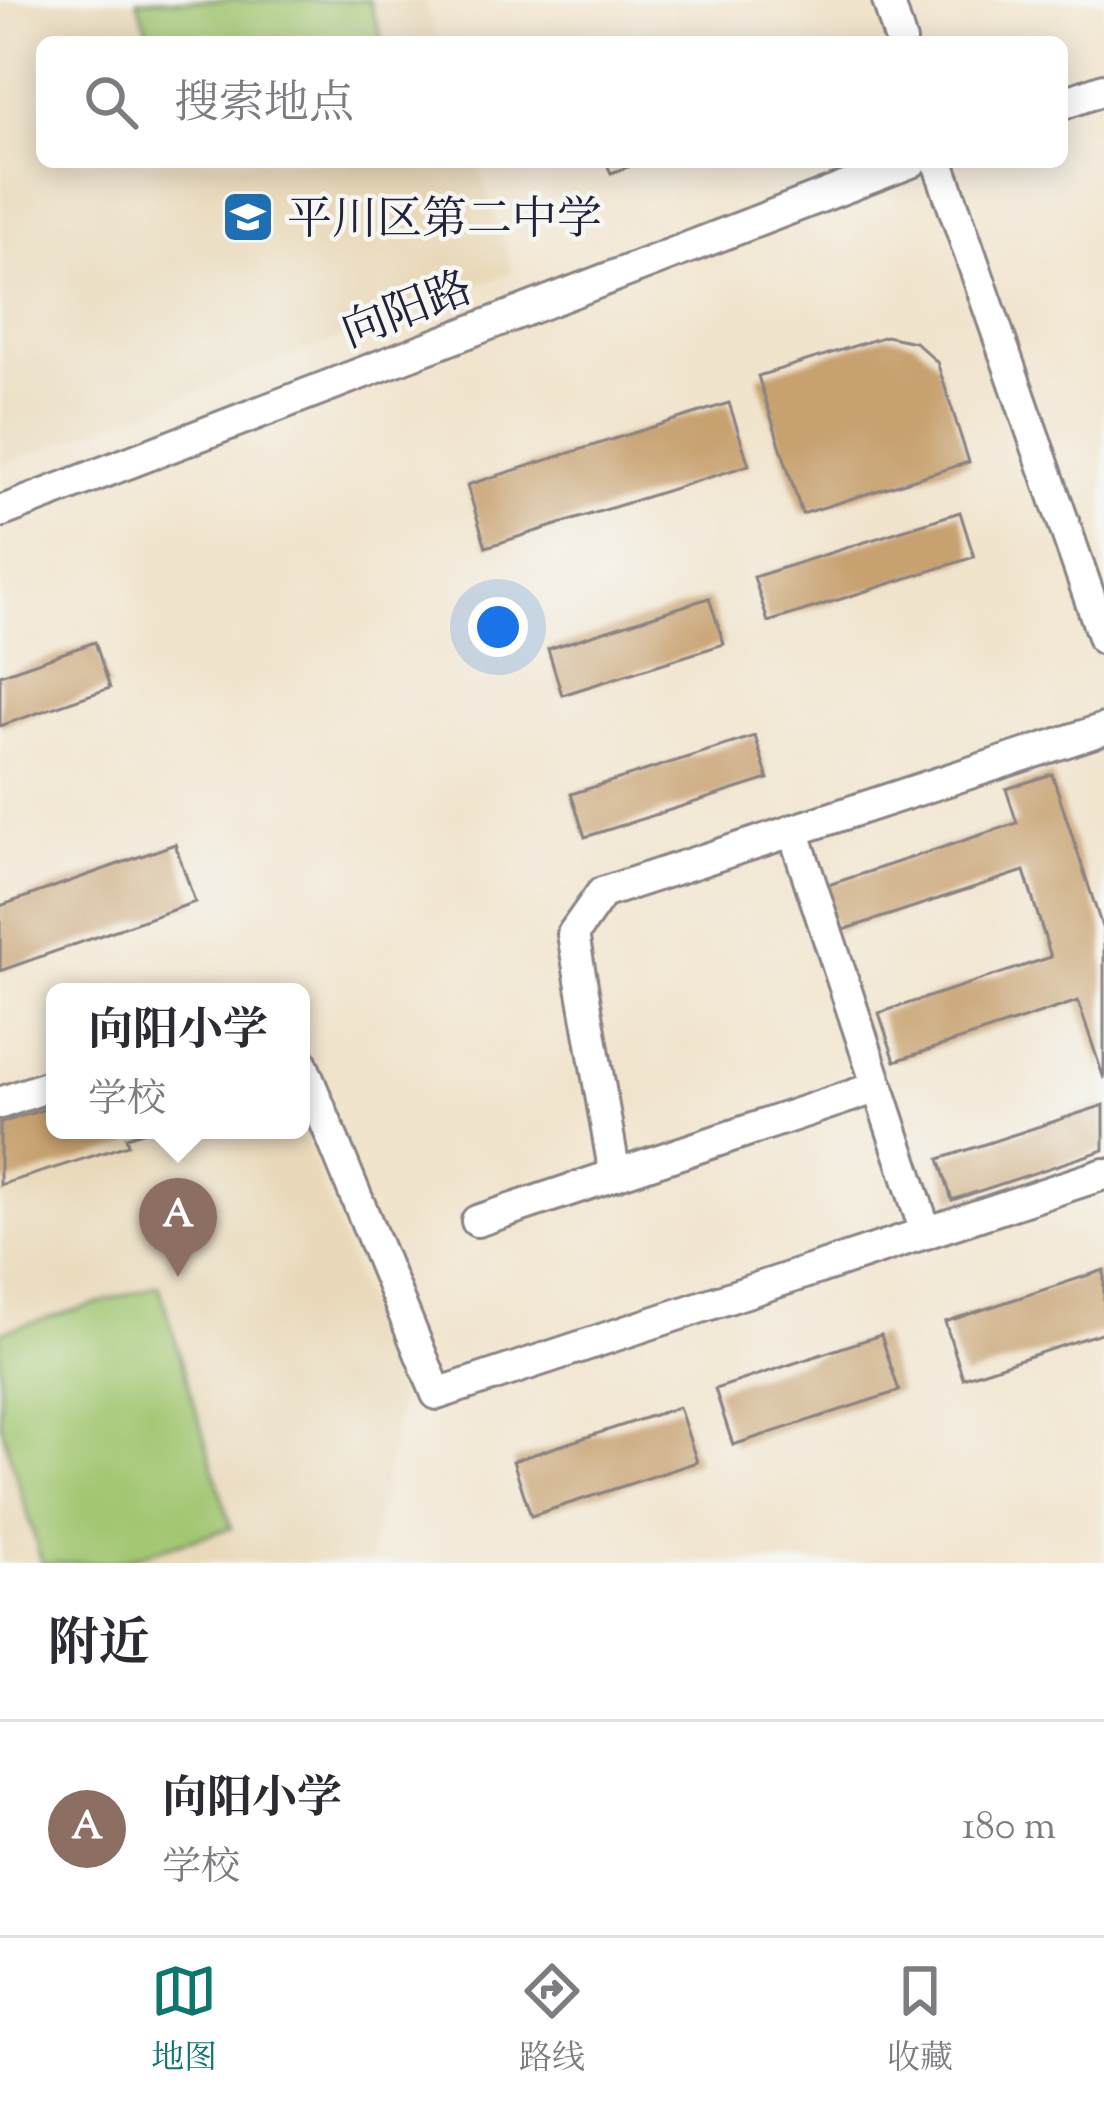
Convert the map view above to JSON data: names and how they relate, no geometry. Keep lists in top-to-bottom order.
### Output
{
  "streets": {
    "street": ["向阳路"]
  },
  "places": {
    "school or university": ["平川区第二中学"]
  },
  "page": {
    "search": "搜索地点",
    "popup": ["向阳小学", "学校"],
    "pins": "A",
    "heading": "附近",
    "list": [
      {
        "mark": "A",
        "name": "向阳小学",
        "note": "学校",
        "value": "180 m"
      }
    ],
    "nav": ["地图", "路线", "收藏"]
  }
}
